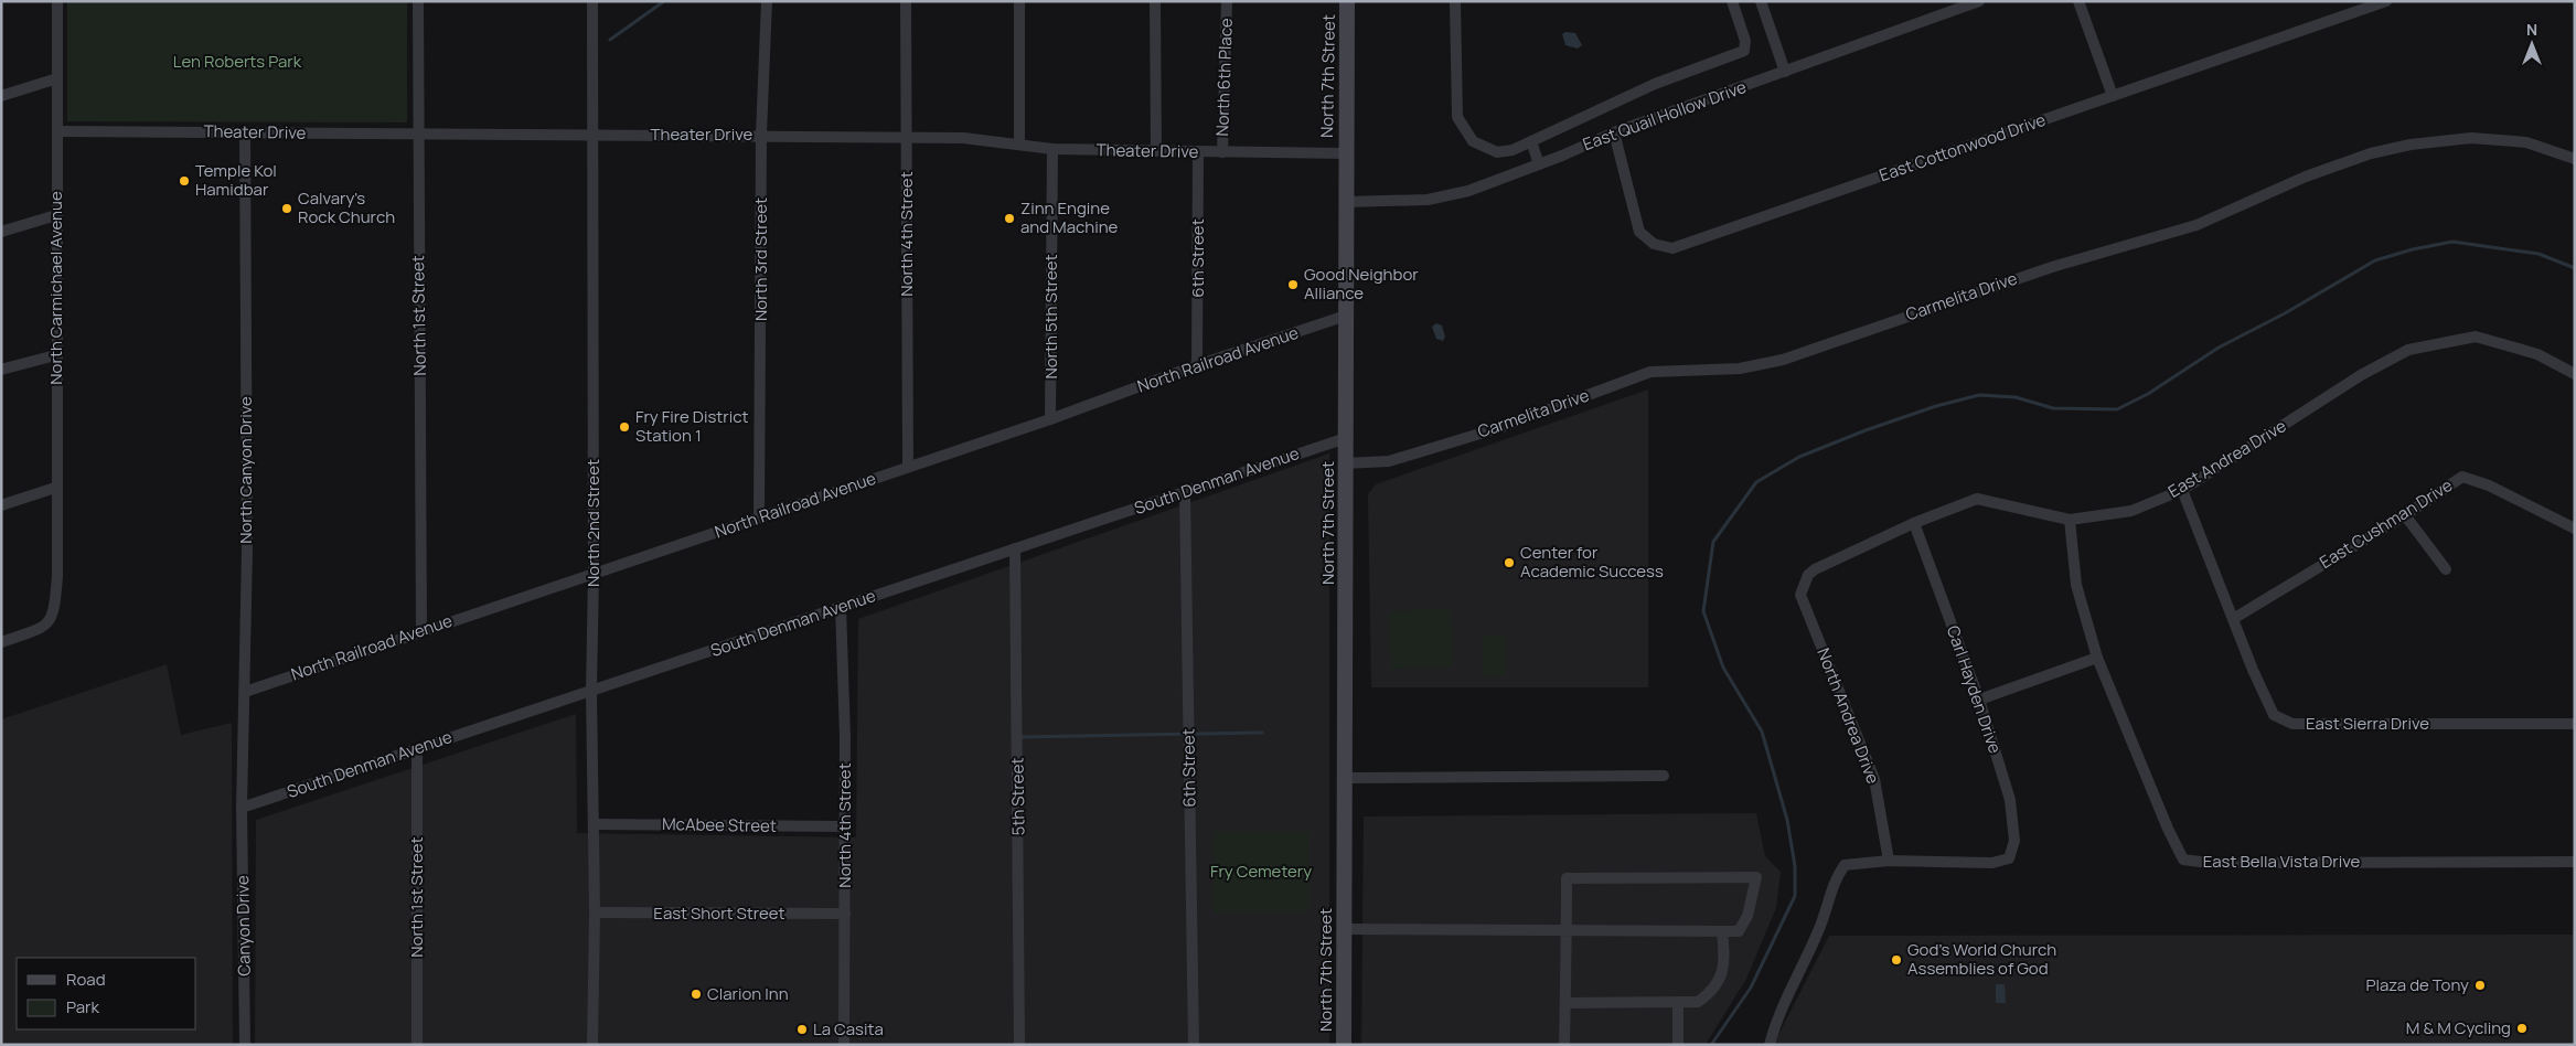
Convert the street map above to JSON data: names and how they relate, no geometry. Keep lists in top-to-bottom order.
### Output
{
  "streets": {
    "main road": ["North 7th Street"],
    "street": [
      "North 6th Place",
      "East Quail Hollow Drive",
      "Theater Drive",
      "East Cottonwood Drive",
      "North 4th Street",
      "6th Street",
      "North 3rd Street",
      "North Carmichael Avenue",
      "Carmelita Drive",
      "North 1st Street",
      "North 5th Street",
      "North Railroad Avenue",
      "East Andrea Drive",
      "North Canyon Drive",
      "South Denman Avenue",
      "North 2nd Street",
      "East Cushman Drive",
      "Carl Hayden Drive",
      "North Andrea Drive",
      "East Sierra Drive",
      "5th Street",
      "McAbee Street",
      "East Bella Vista Drive",
      "East Short Street",
      "Canyon Drive"
    ]
  },
  "crossings": [
    ["North 7th Street", "East Quail Hollow Drive"],
    ["North 7th Street", "Theater Drive"],
    ["North 7th Street", "Carmelita Drive"],
    ["North 7th Street", "North Railroad Avenue"],
    ["North 7th Street", "South Denman Avenue"],
    ["North 6th Place", "Theater Drive"],
    ["East Quail Hollow Drive", "East Cottonwood Drive"],
    ["Theater Drive", "North 4th Street"],
    ["Theater Drive", "6th Street"],
    ["Theater Drive", "North 3rd Street"],
    ["Theater Drive", "North Carmichael Avenue"],
    ["Theater Drive", "North 1st Street"],
    ["Theater Drive", "North 5th Street"],
    ["Theater Drive", "North Canyon Drive"],
    ["Theater Drive", "North 2nd Street"],
    ["North 4th Street", "North Railroad Avenue"],
    ["North 4th Street", "South Denman Avenue"],
    ["North 4th Street", "McAbee Street"],
    ["North 4th Street", "East Short Street"],
    ["6th Street", "North Railroad Avenue"],
    ["6th Street", "South Denman Avenue"],
    ["North 3rd Street", "North Railroad Avenue"],
    ["North 1st Street", "North Railroad Avenue"],
    ["North 1st Street", "South Denman Avenue"],
    ["North 5th Street", "North Railroad Avenue"],
    ["North Railroad Avenue", "North Canyon Drive"],
    ["North Railroad Avenue", "North 2nd Street"],
    ["East Andrea Drive", "Carl Hayden Drive"],
    ["East Andrea Drive", "North Andrea Drive"],
    ["East Andrea Drive", "East Sierra Drive"],
    ["East Andrea Drive", "East Bella Vista Drive"],
    ["North Canyon Drive", "South Denman Avenue"],
    ["North Canyon Drive", "Canyon Drive"],
    ["South Denman Avenue", "North 2nd Street"],
    ["South Denman Avenue", "5th Street"],
    ["South Denman Avenue", "Canyon Drive"],
    ["North 2nd Street", "McAbee Street"],
    ["North 2nd Street", "East Short Street"],
    ["East Cushman Drive", "East Sierra Drive"],
    ["Carl Hayden Drive", "North Andrea Drive"]
  ],
  "parks": ["Len Roberts Park", "Fry Cemetery"],
  "places": [
    "Temple Kol Hamidbar",
    "Calvary's Rock Church",
    "Zinn Engine and Machine",
    "Good Neighbor Alliance",
    "Fry Fire District Station 1",
    "Center for Academic Success",
    "God's World Church Assemblies of God",
    "Plaza de Tony",
    "Clarion Inn",
    "M & M Cycling",
    "La Casita"
  ],
  "legend": ["Road", "Park"],
  "north": "top"
}
